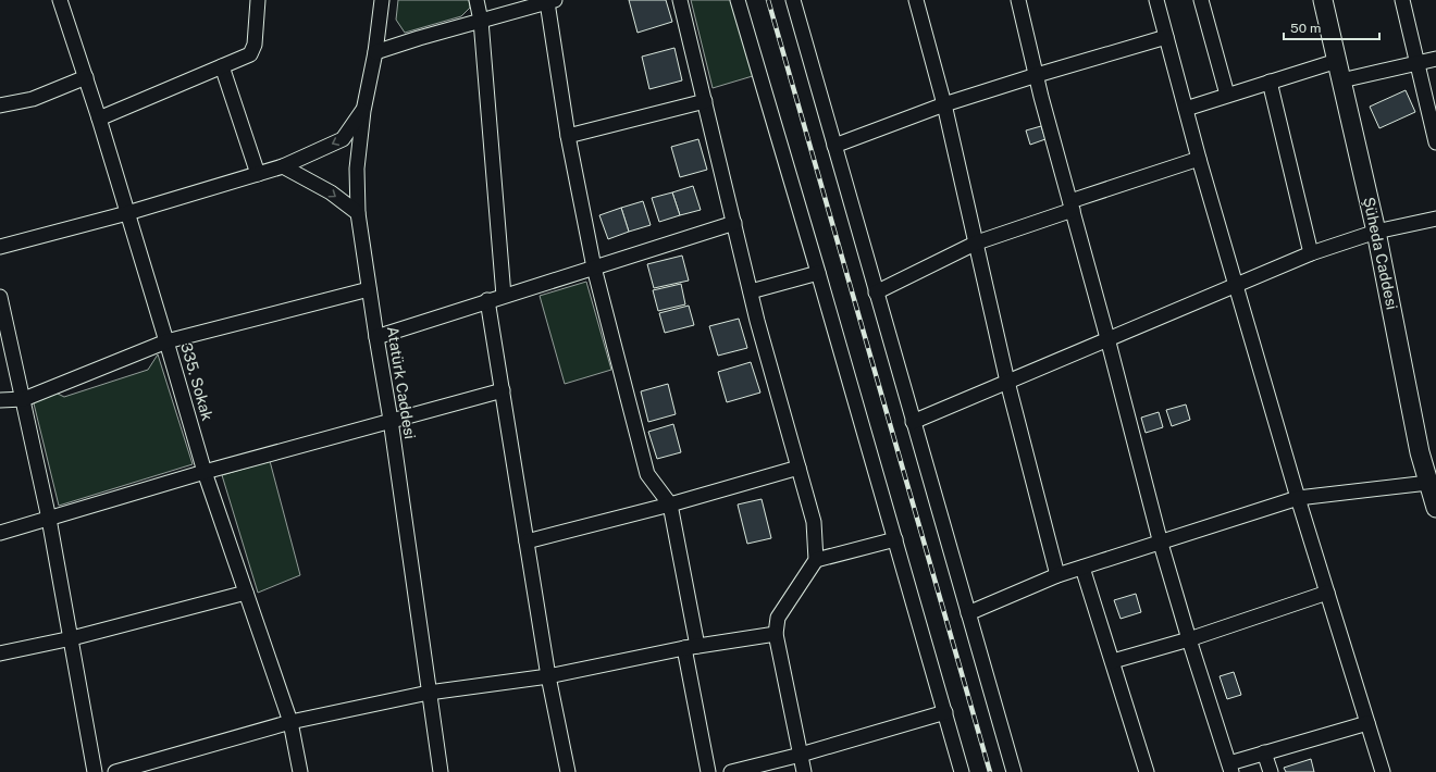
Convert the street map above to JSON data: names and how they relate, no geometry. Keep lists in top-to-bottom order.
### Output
{
  "streets": {
    "main road": ["Şüheda Caddesi"],
    "street": ["335. Sokak", "Atatürk Caddesi"]
  },
  "scale_bar": "50 m"
}
